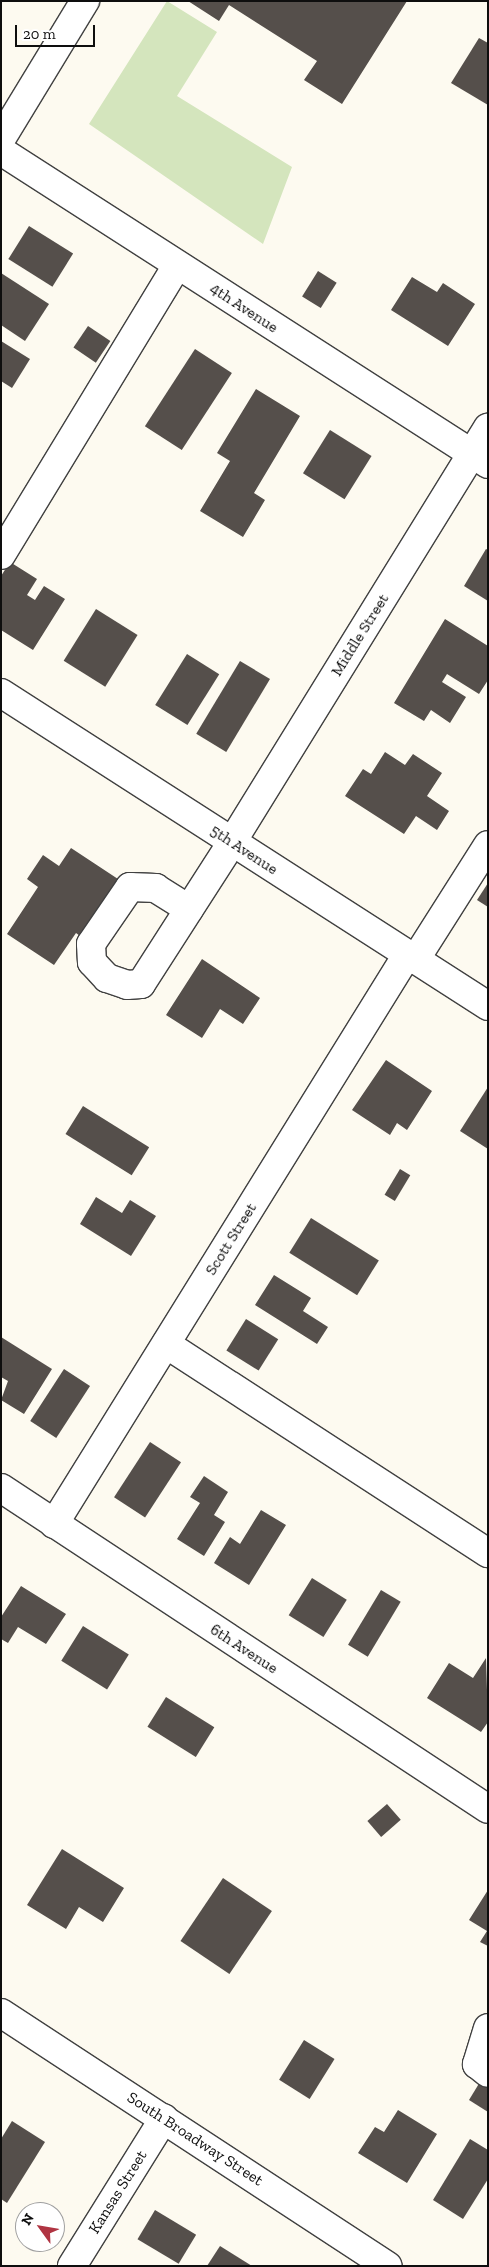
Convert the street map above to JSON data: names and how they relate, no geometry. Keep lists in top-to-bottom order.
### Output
{
  "streets": {
    "street": [
      "4th Avenue",
      "Middle Street",
      "5th Avenue",
      "Scott Street",
      "6th Avenue",
      "South Broadway Street",
      "Kansas Street"
    ]
  },
  "crossings": [
    ["4th Avenue", "Middle Street"],
    ["Middle Street", "5th Avenue"],
    ["5th Avenue", "Scott Street"],
    ["Scott Street", "6th Avenue"],
    ["South Broadway Street", "Kansas Street"]
  ],
  "scale_bar": "20 m",
  "north": "top left"
}
